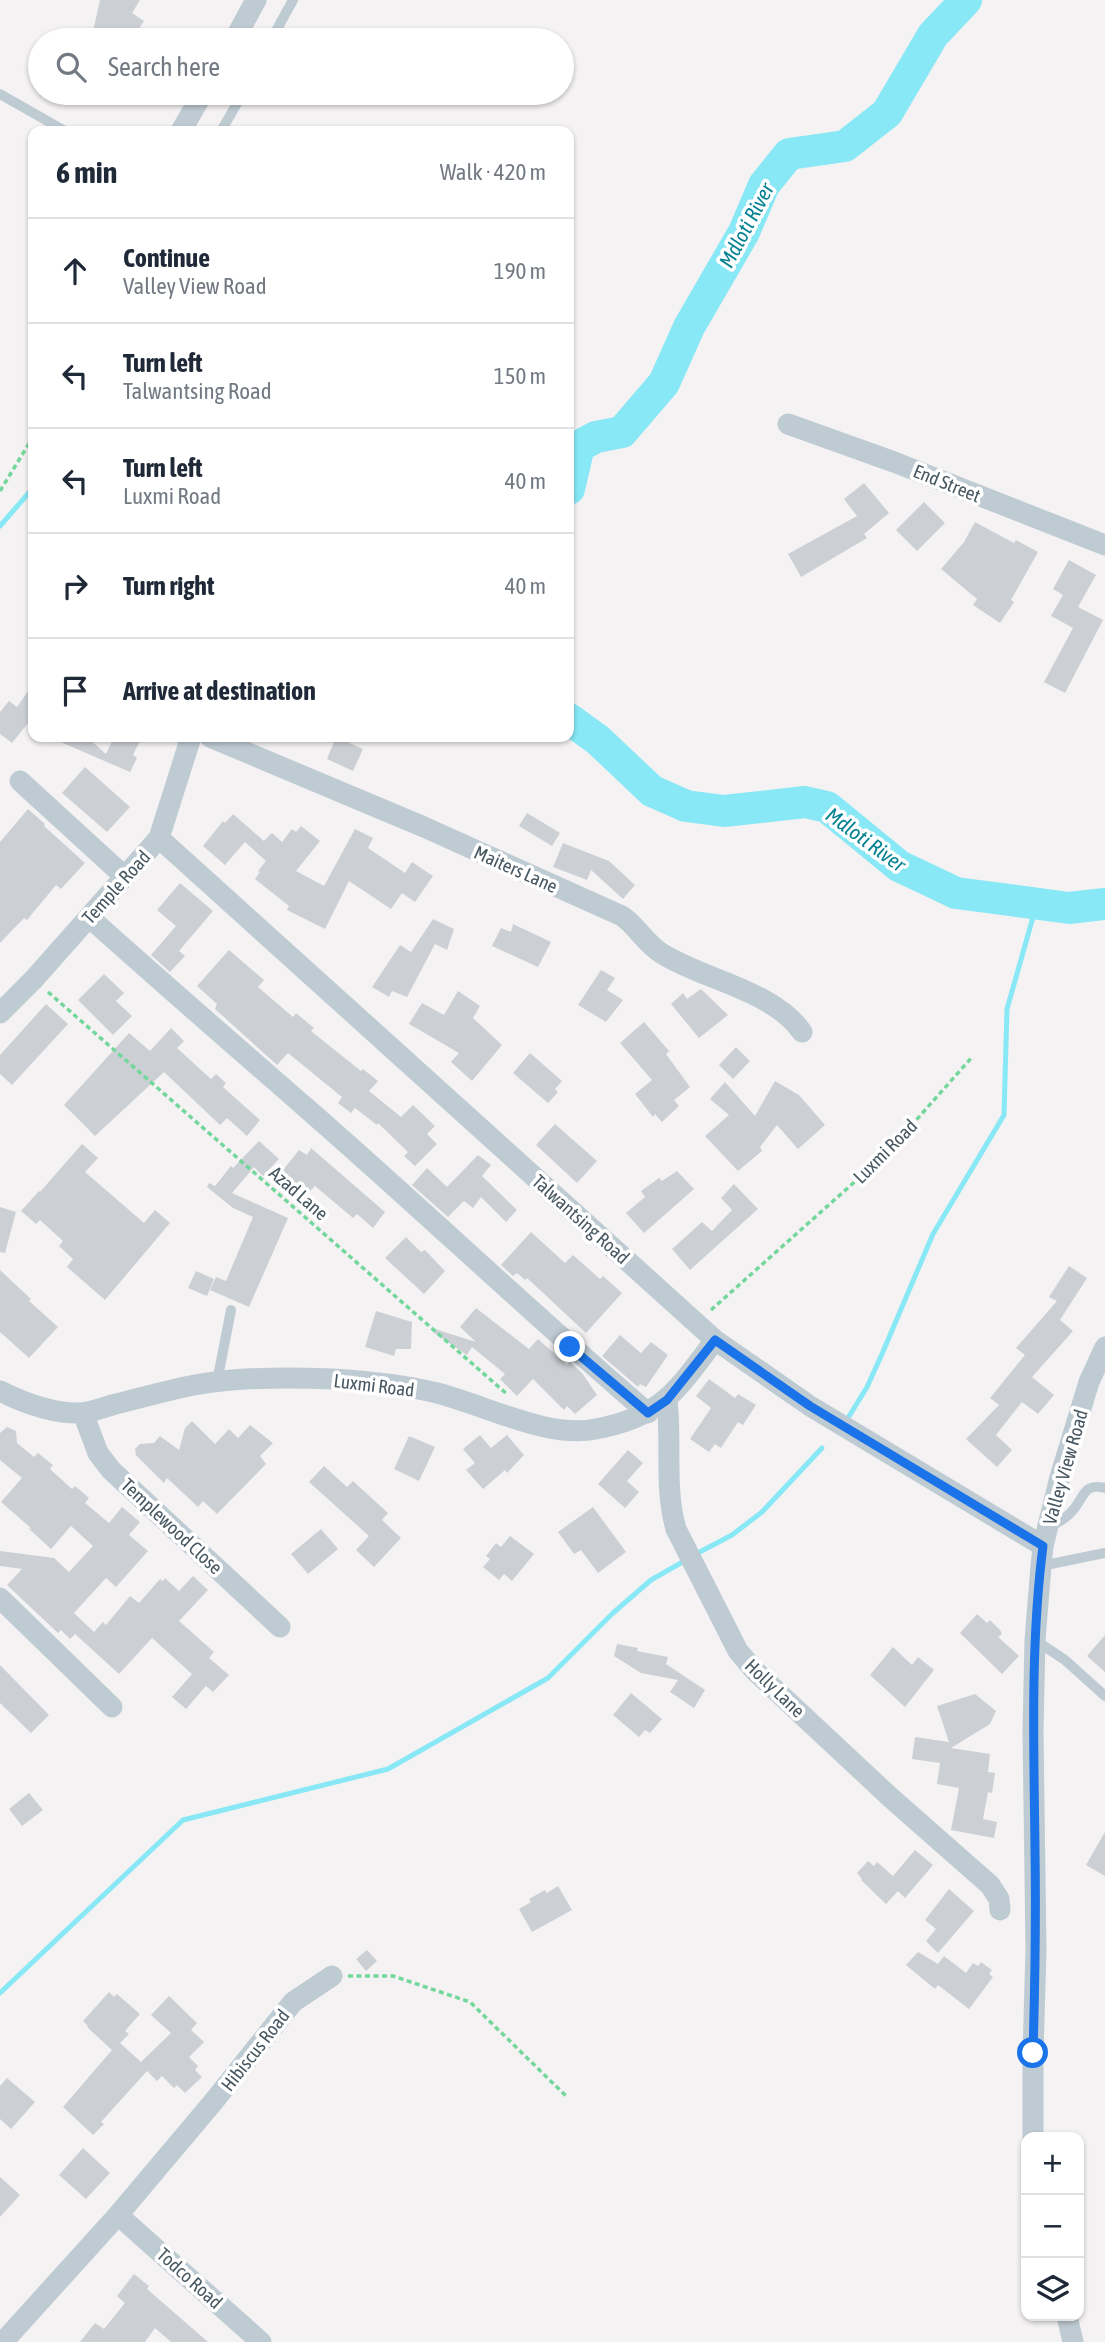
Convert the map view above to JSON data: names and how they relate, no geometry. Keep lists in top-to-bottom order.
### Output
{
  "streets": {
    "street": [
      "End Street",
      "Maiters Lane",
      "Temple Road",
      "Luxmi Road",
      "Talwantsing Road",
      "Valley View Road",
      "Templewood Close",
      "Holly Lane",
      "Hibiscus Road",
      "Todco Road"
    ],
    "path": ["Azad Lane"]
  },
  "crossings": [
    ["Temple Road", "Azad Lane"],
    ["Temple Road", "Talwantsing Road"],
    ["Luxmi Road", "Talwantsing Road"],
    ["Luxmi Road", "Templewood Close"],
    ["Luxmi Road", "Holly Lane"],
    ["Talwantsing Road", "Valley View Road"],
    ["Hibiscus Road", "Todco Road"]
  ],
  "water": ["Mdloti River"],
  "page": {
    "search": "Search here",
    "heading": ["6 min", "Walk · 420 m"],
    "list": [
      ["Continue", "Valley View Road", "190 m"],
      ["Turn left", "Talwantsing Road", "150 m"],
      ["Turn left", "Luxmi Road", "40 m"],
      ["Turn right", "40 m"],
      "Arrive at destination"
    ],
    "map_buttons": ["+", "−"]
  }
}
